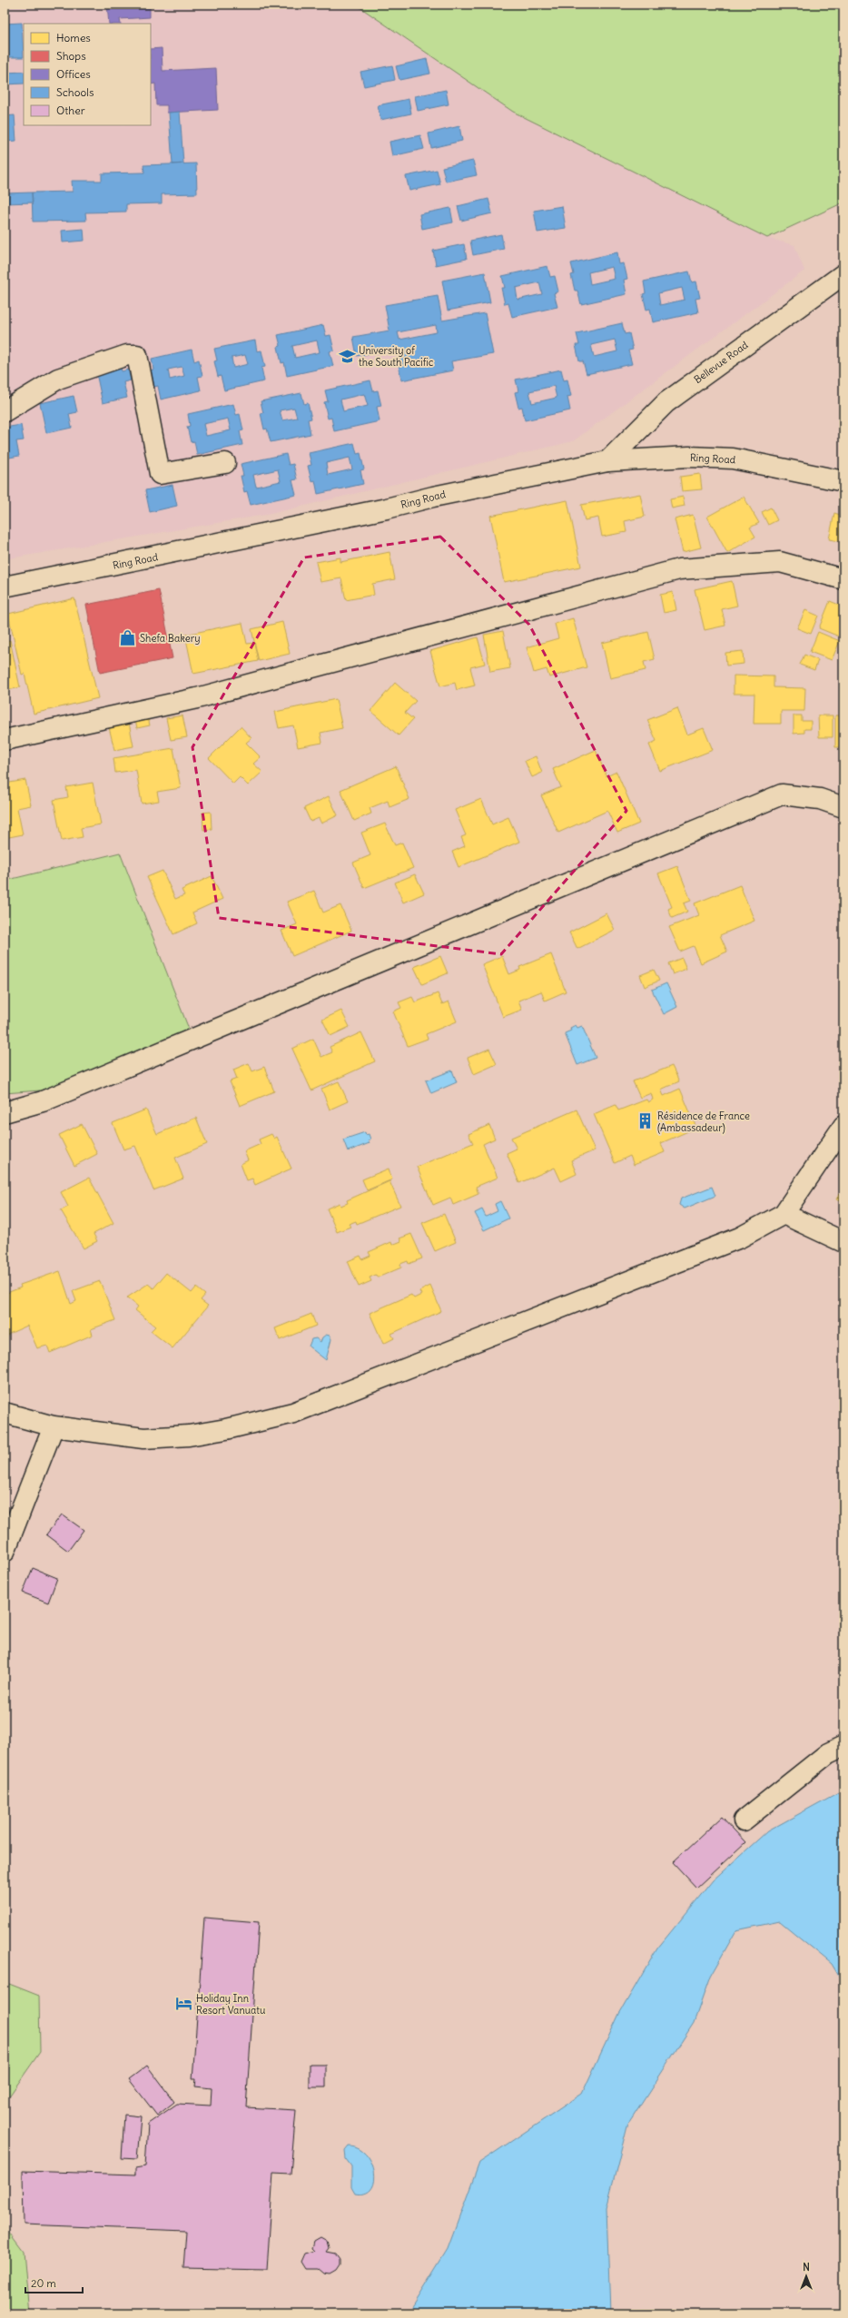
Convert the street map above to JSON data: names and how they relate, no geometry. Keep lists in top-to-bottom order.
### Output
{
  "streets": {
    "street": ["Bellevue Road", "Ring Road"]
  },
  "crossings": [
    ["Bellevue Road", "Ring Road"]
  ],
  "places": {
    "school or university": ["University of the South Pacific"],
    "shop": ["Shefa Bakery"],
    "building": ["Résidence de France (Ambassadeur)"],
    "hotel": ["Holiday Inn Resort Vanuatu"]
  },
  "legend": [
    "Homes",
    "Shops",
    "Offices",
    "Schools",
    "Other"
  ],
  "scale_bar": "20 m",
  "north": "top"
}
